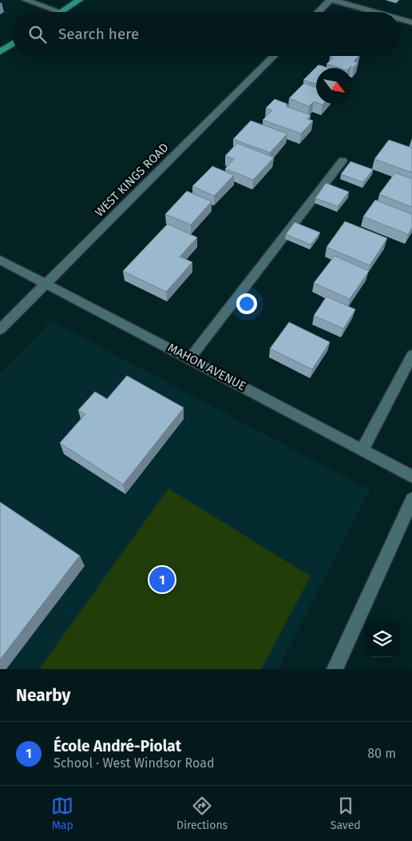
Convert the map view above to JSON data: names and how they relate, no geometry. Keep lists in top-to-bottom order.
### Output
{
  "streets": {
    "street": ["WEST KINGS ROAD", "MAHON AVENUE"]
  },
  "crossings": [
    ["WEST KINGS ROAD", "MAHON AVENUE"]
  ],
  "north": "bottom right",
  "page": {
    "search": "Search here",
    "pins": "1",
    "heading": "Nearby",
    "list": [
      {
        "mark": "1",
        "name": "École André-Piolat",
        "note": "School · West Windsor Road",
        "value": "80 m"
      }
    ],
    "nav": ["Map", "Directions", "Saved"]
  }
}
